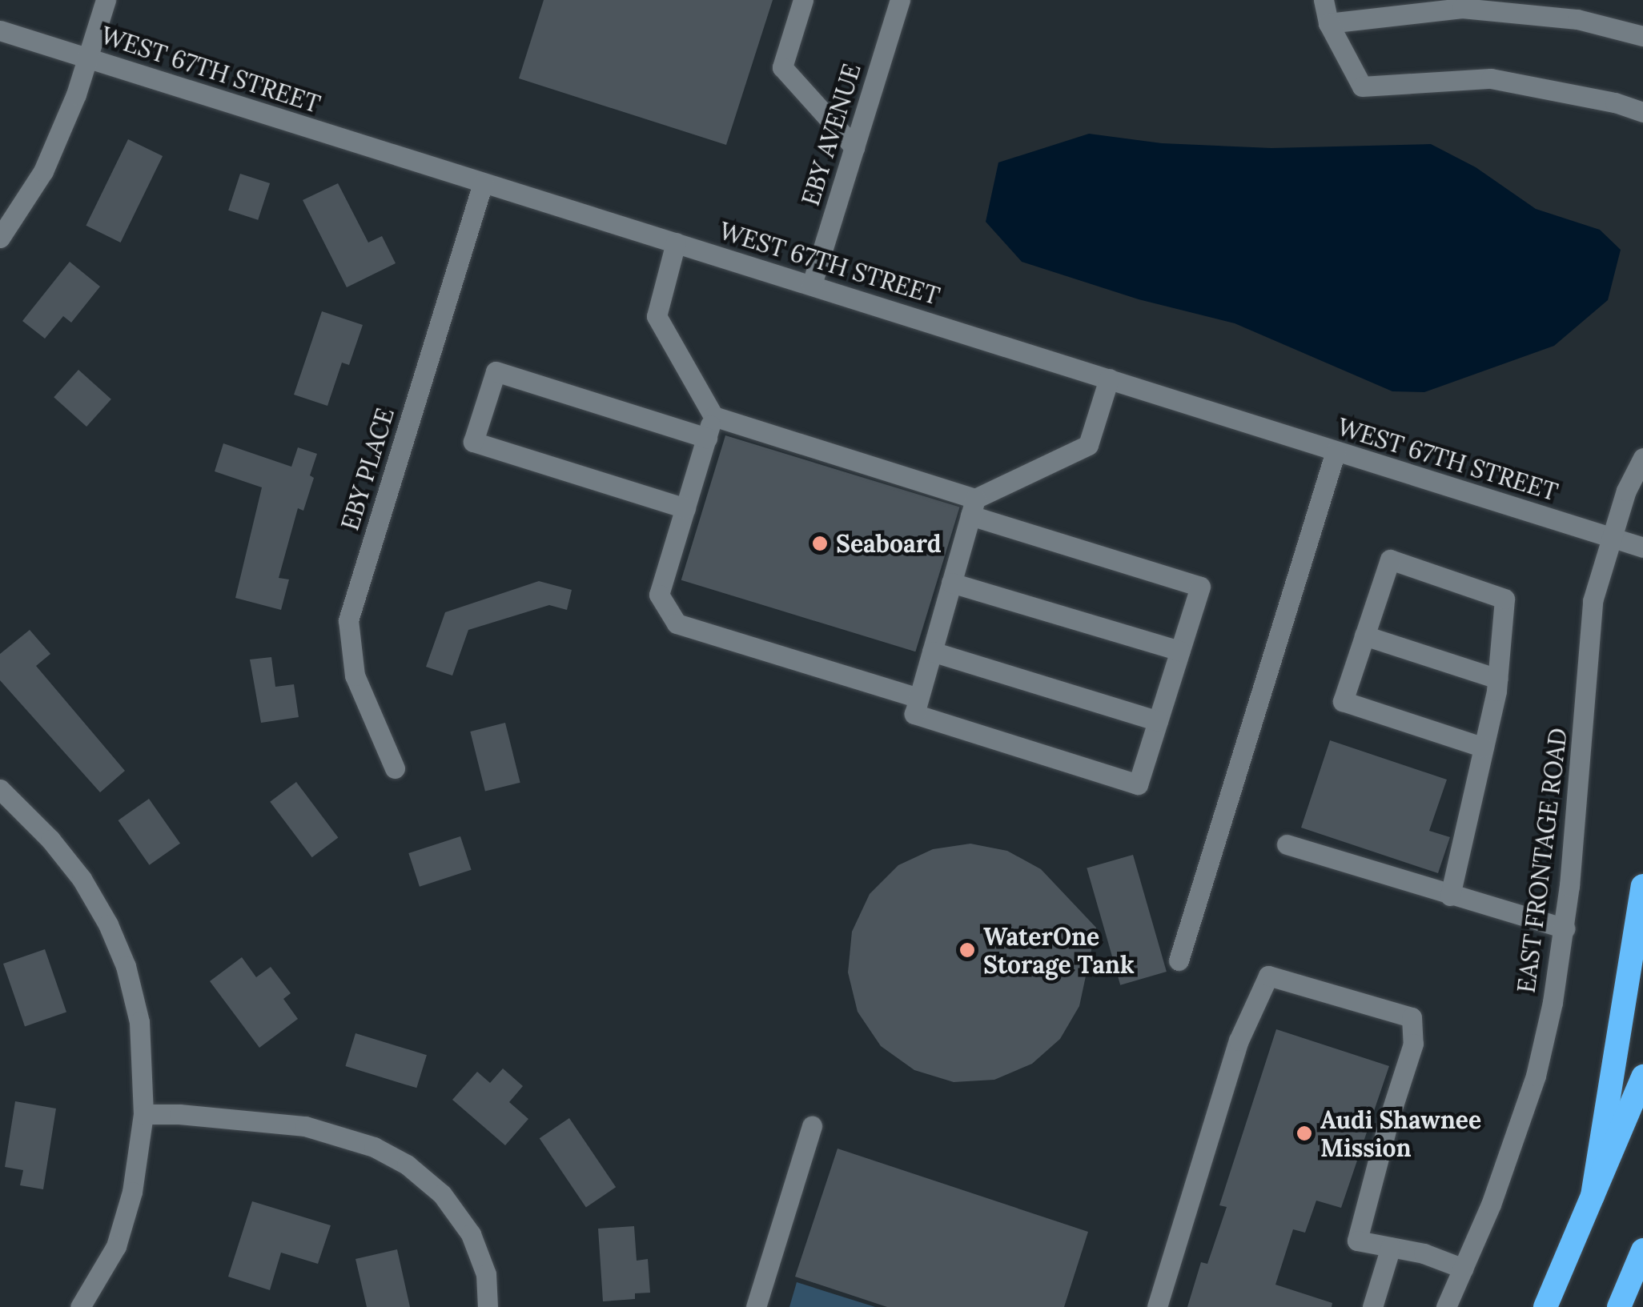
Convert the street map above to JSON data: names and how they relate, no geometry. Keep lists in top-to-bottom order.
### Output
{
  "streets": {
    "street": [
      "WEST 67TH STREET",
      "EBY AVENUE",
      "EBY PLACE",
      "EAST FRONTAGE ROAD"
    ]
  },
  "crossings": [
    ["WEST 67TH STREET", "EBY AVENUE"],
    ["WEST 67TH STREET", "EBY PLACE"],
    ["WEST 67TH STREET", "EAST FRONTAGE ROAD"]
  ],
  "places": ["Seaboard", "WaterOne Storage Tank", "Audi Shawnee Mission"]
}
